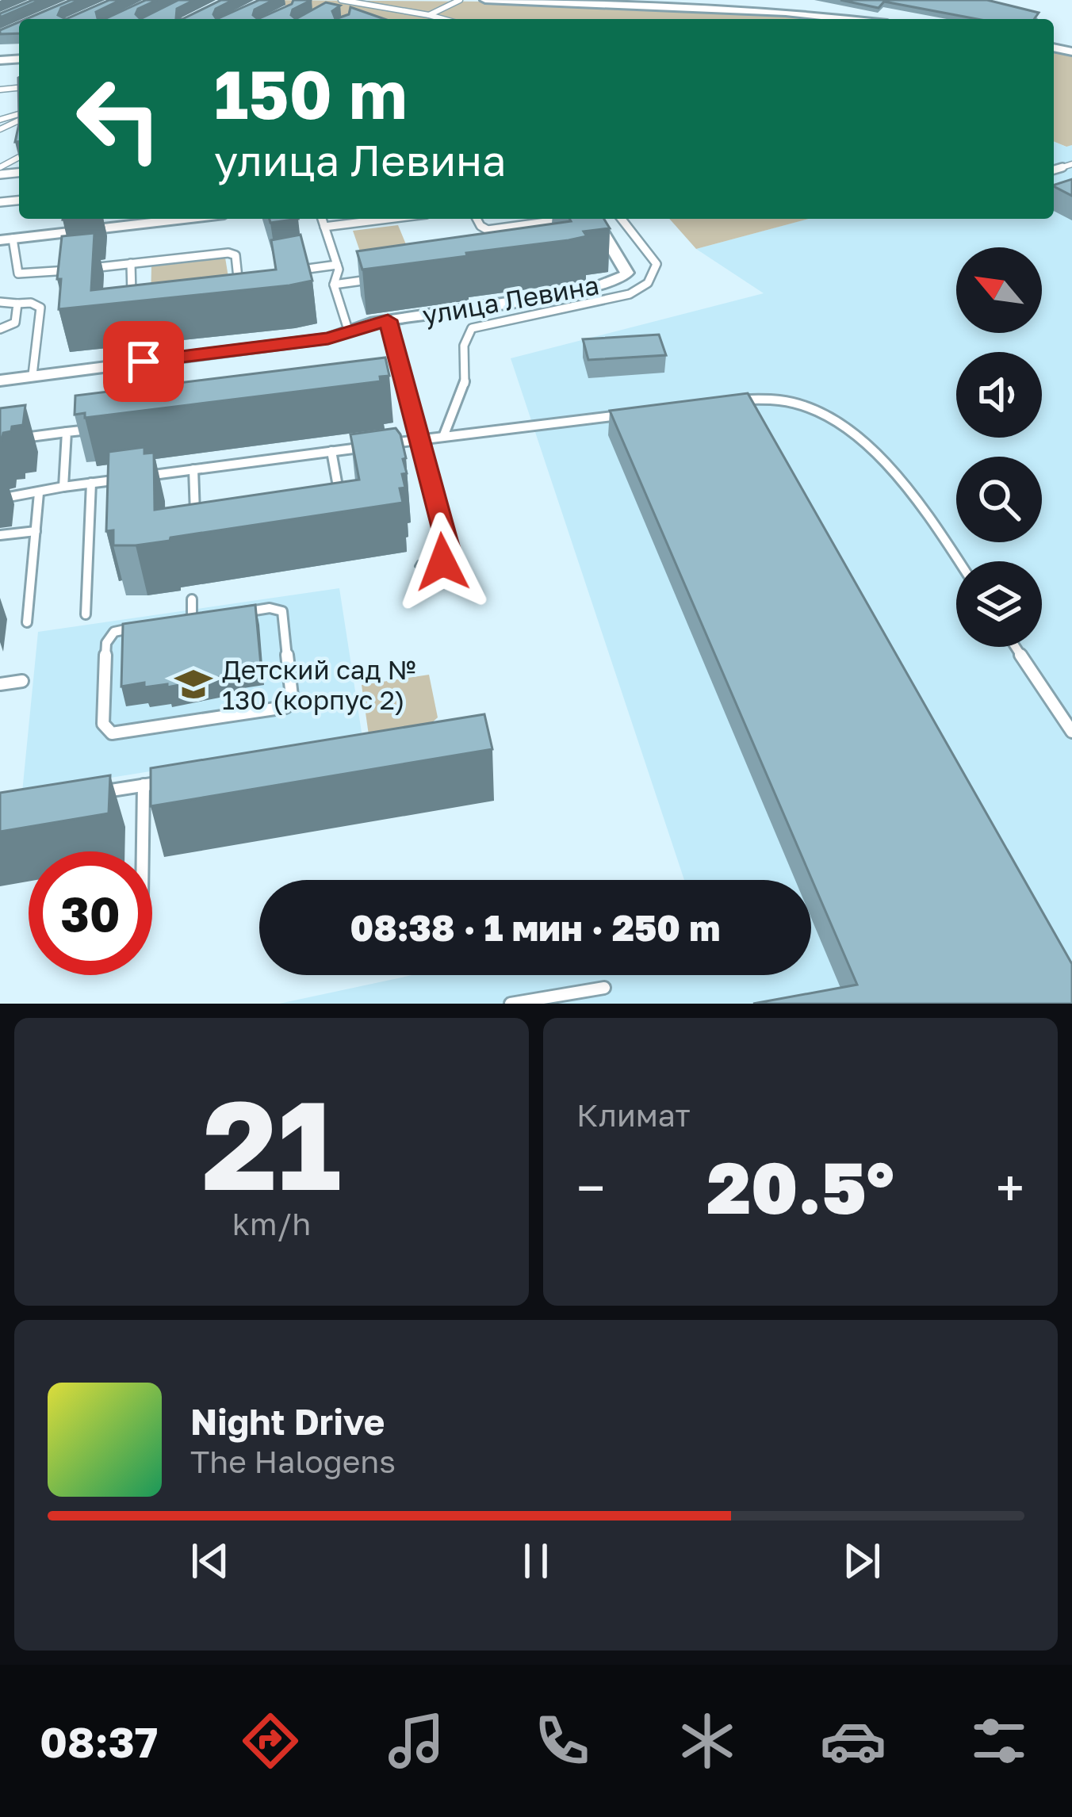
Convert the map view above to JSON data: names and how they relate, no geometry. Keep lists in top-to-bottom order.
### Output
{
  "streets": {
    "street": ["улица Левина"]
  },
  "places": {
    "school or university": ["Детский сад № 130 (корпус 2)"]
  },
  "north": "top left",
  "page": {
    "turn": ["150 m", "улица Левина"],
    "limit": "30",
    "trip": "08:38 · 1 мин · 250 m",
    "tile": [
      ["21", "km/h"],
      "Климат"
    ],
    "heat": ["−", "20.5°", "+"],
    "song": ["Night Drive", "The Halogens"],
    "tabs": "08:37"
  }
}
